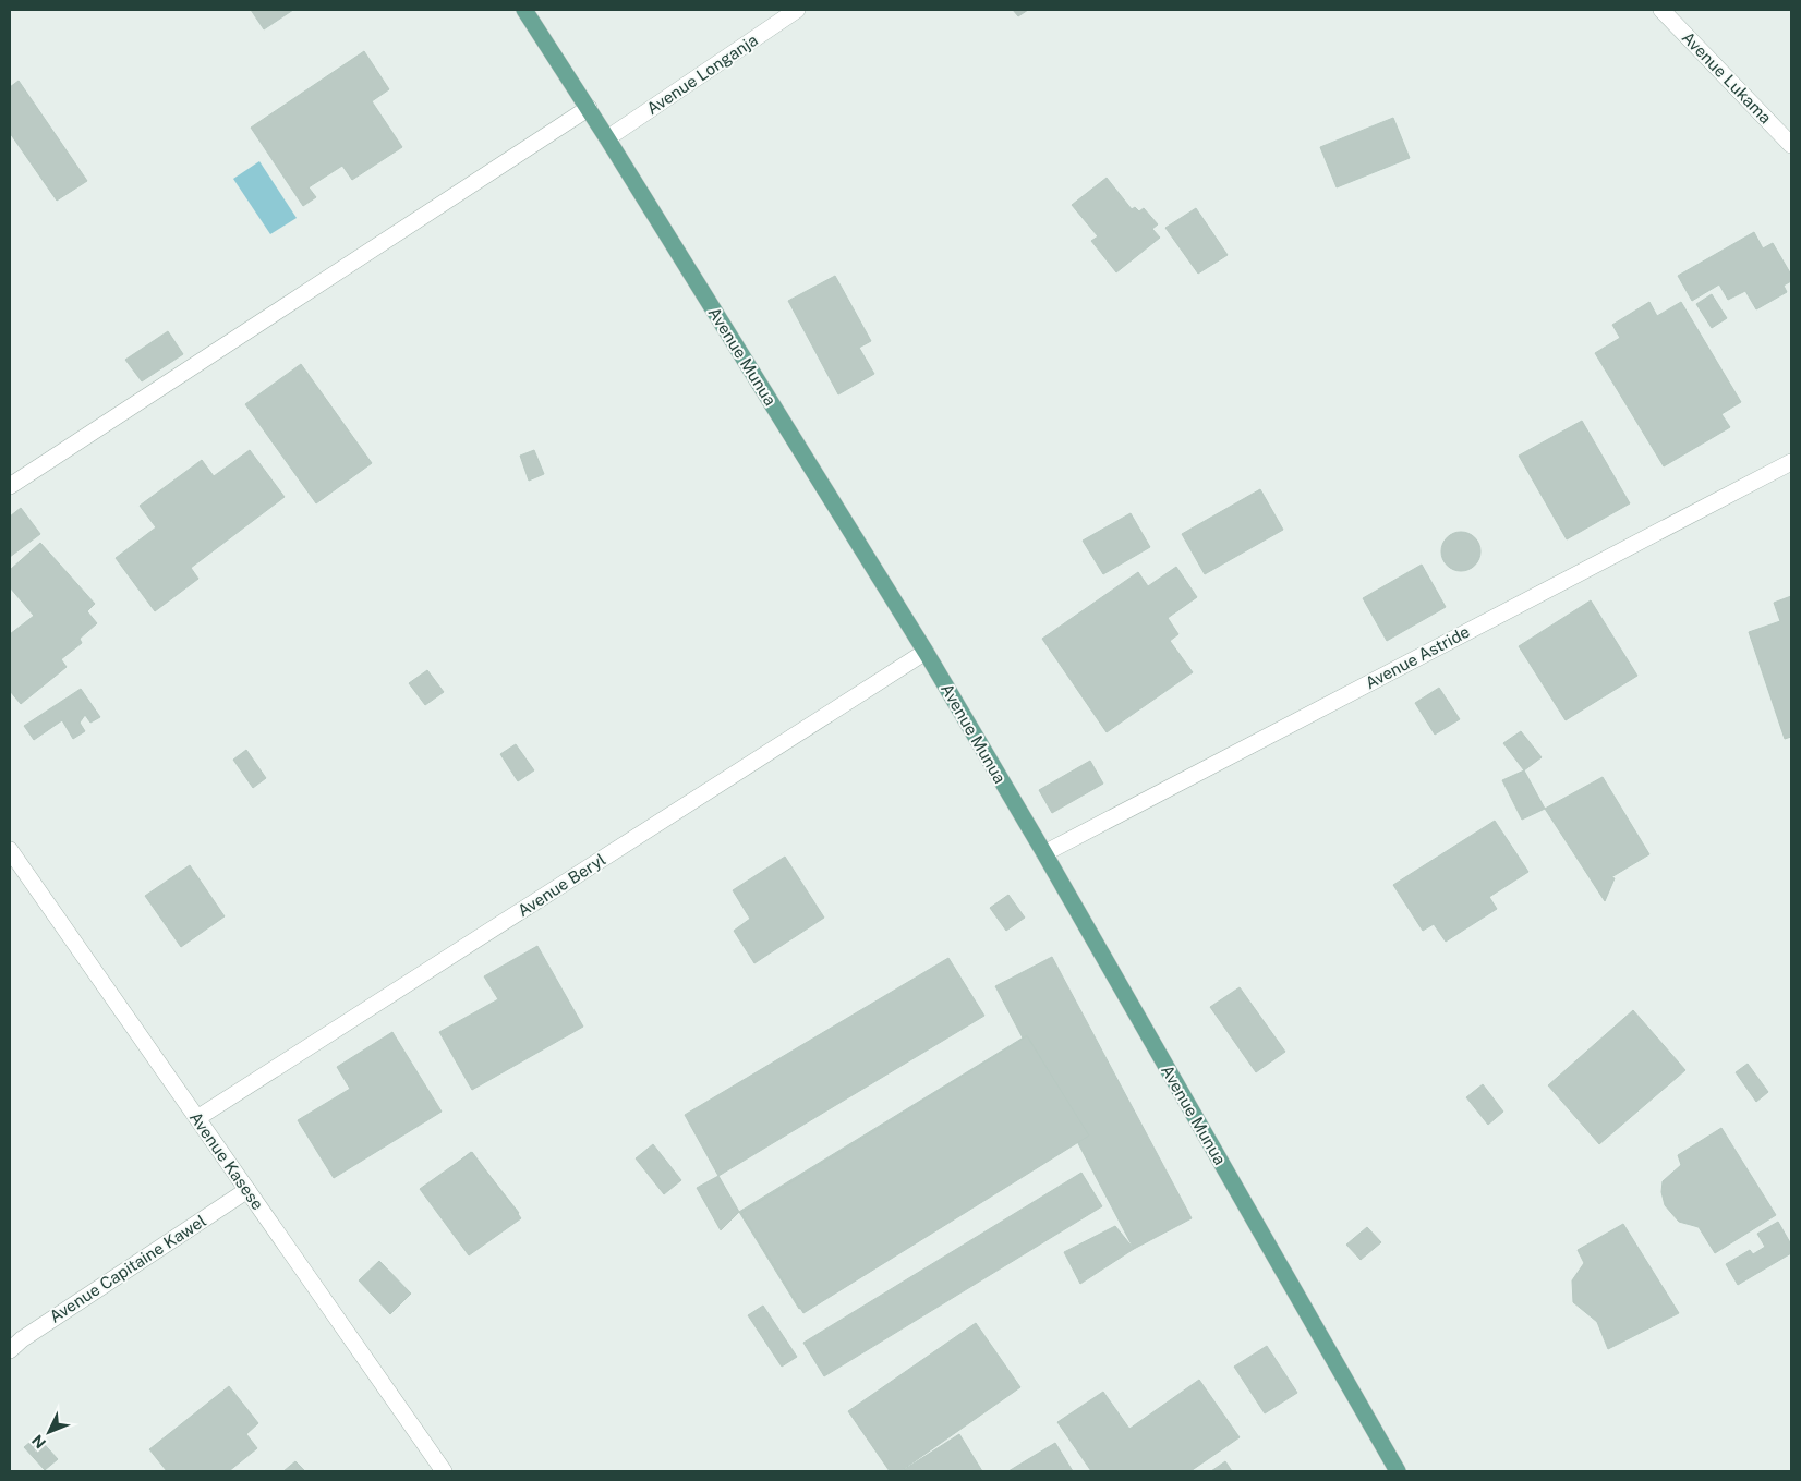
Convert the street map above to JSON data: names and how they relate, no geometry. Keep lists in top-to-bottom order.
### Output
{
  "streets": {
    "main road": ["Avenue Munua"],
    "street": [
      "Avenue Longanja",
      "Avenue Lukama",
      "Avenue Astride",
      "Avenue Beryl",
      "Avenue Kasese",
      "Avenue Capitaine Kawel"
    ]
  },
  "crossings": [
    ["Avenue Longanja", "Avenue Munua"],
    ["Avenue Munua", "Avenue Astride"],
    ["Avenue Munua", "Avenue Beryl"],
    ["Avenue Beryl", "Avenue Kasese"],
    ["Avenue Kasese", "Avenue Capitaine Kawel"]
  ],
  "north": "bottom left"
}
